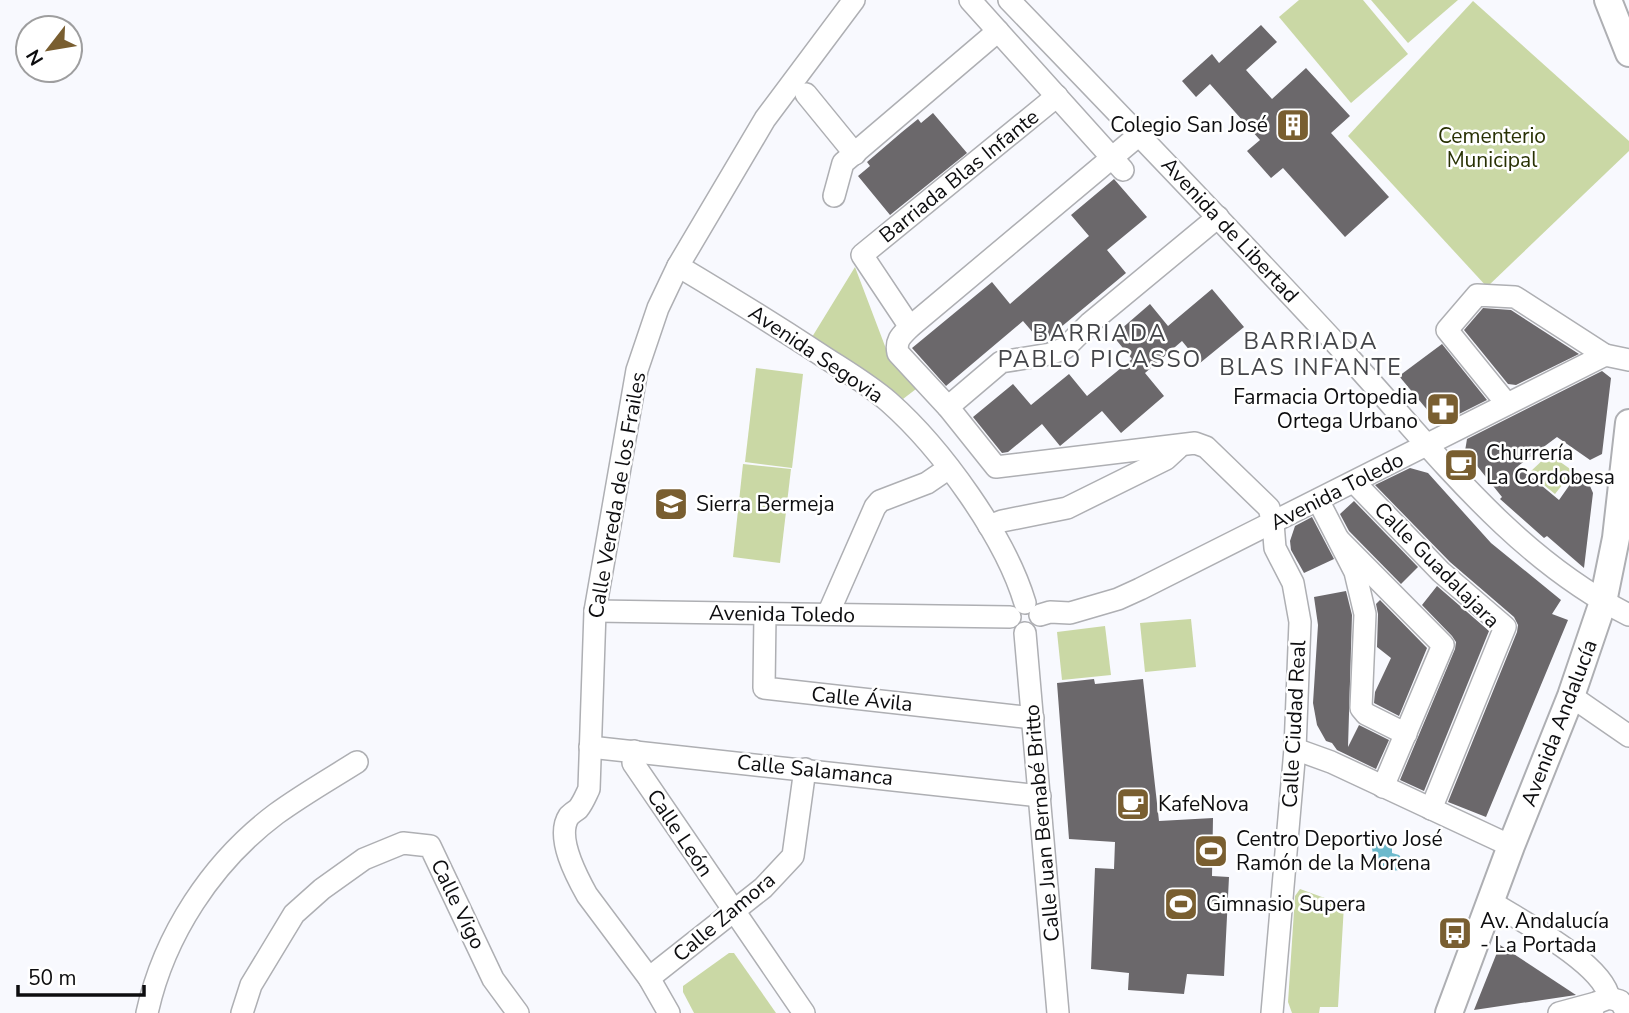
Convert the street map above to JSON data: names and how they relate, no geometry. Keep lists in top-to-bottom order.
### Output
{
  "streets": {
    "main road": ["Avenida Andalucía"],
    "street": [
      "Barriada Blas Infante",
      "Avenida de Libertad",
      "Avenida Segovia",
      "Avenida Toledo",
      "Calle Vereda de los Frailes",
      "Calle Guadalajara",
      "Calle Ávila",
      "Calle Ciudad Real",
      "Calle Salamanca",
      "Calle Juan Bernabé Britto",
      "Calle León",
      "Calle Vigo",
      "Calle Zamora"
    ]
  },
  "crossings": [
    ["Avenida de Libertad", "Avenida Toledo"],
    ["Avenida de Libertad", "Avenida Andalucía"],
    ["Avenida Segovia", "Avenida Toledo"],
    ["Avenida Segovia", "Calle Vereda de los Frailes"],
    ["Avenida Segovia", "Calle Juan Bernabé Britto"],
    ["Avenida Toledo", "Calle Vereda de los Frailes"],
    ["Avenida Toledo", "Calle Guadalajara"],
    ["Avenida Toledo", "Calle Ávila"],
    ["Avenida Toledo", "Calle Ciudad Real"],
    ["Avenida Toledo", "Calle Juan Bernabé Britto"],
    ["Calle Vereda de los Frailes", "Calle Salamanca"],
    ["Calle Vereda de los Frailes", "Calle Zamora"],
    ["Calle Ávila", "Calle Juan Bernabé Britto"],
    ["Calle Salamanca", "Calle Juan Bernabé Britto"],
    ["Calle Salamanca", "Calle León"],
    ["Calle Salamanca", "Calle Zamora"],
    ["Calle León", "Calle Zamora"]
  ],
  "districts": ["BARRIADA PABLO PICASSO", "BARRIADA BLAS INFANTE"],
  "parks": ["Cementerio Municipal"],
  "places": {
    "building": ["Colegio San José"],
    "pharmacy": ["Farmacia Ortopedia Ortega Urbano"],
    "cafe": ["Churrería La Cordobesa", "KafeNova"],
    "school or university": ["Sierra Bermeja"],
    "sports": ["Centro Deportivo José Ramón de la Morena", "Gimnasio Supera"],
    "bus stop": ["Av. Andalucía - La Portada"]
  },
  "scale_bar": "50 m",
  "north": "bottom left"
}
